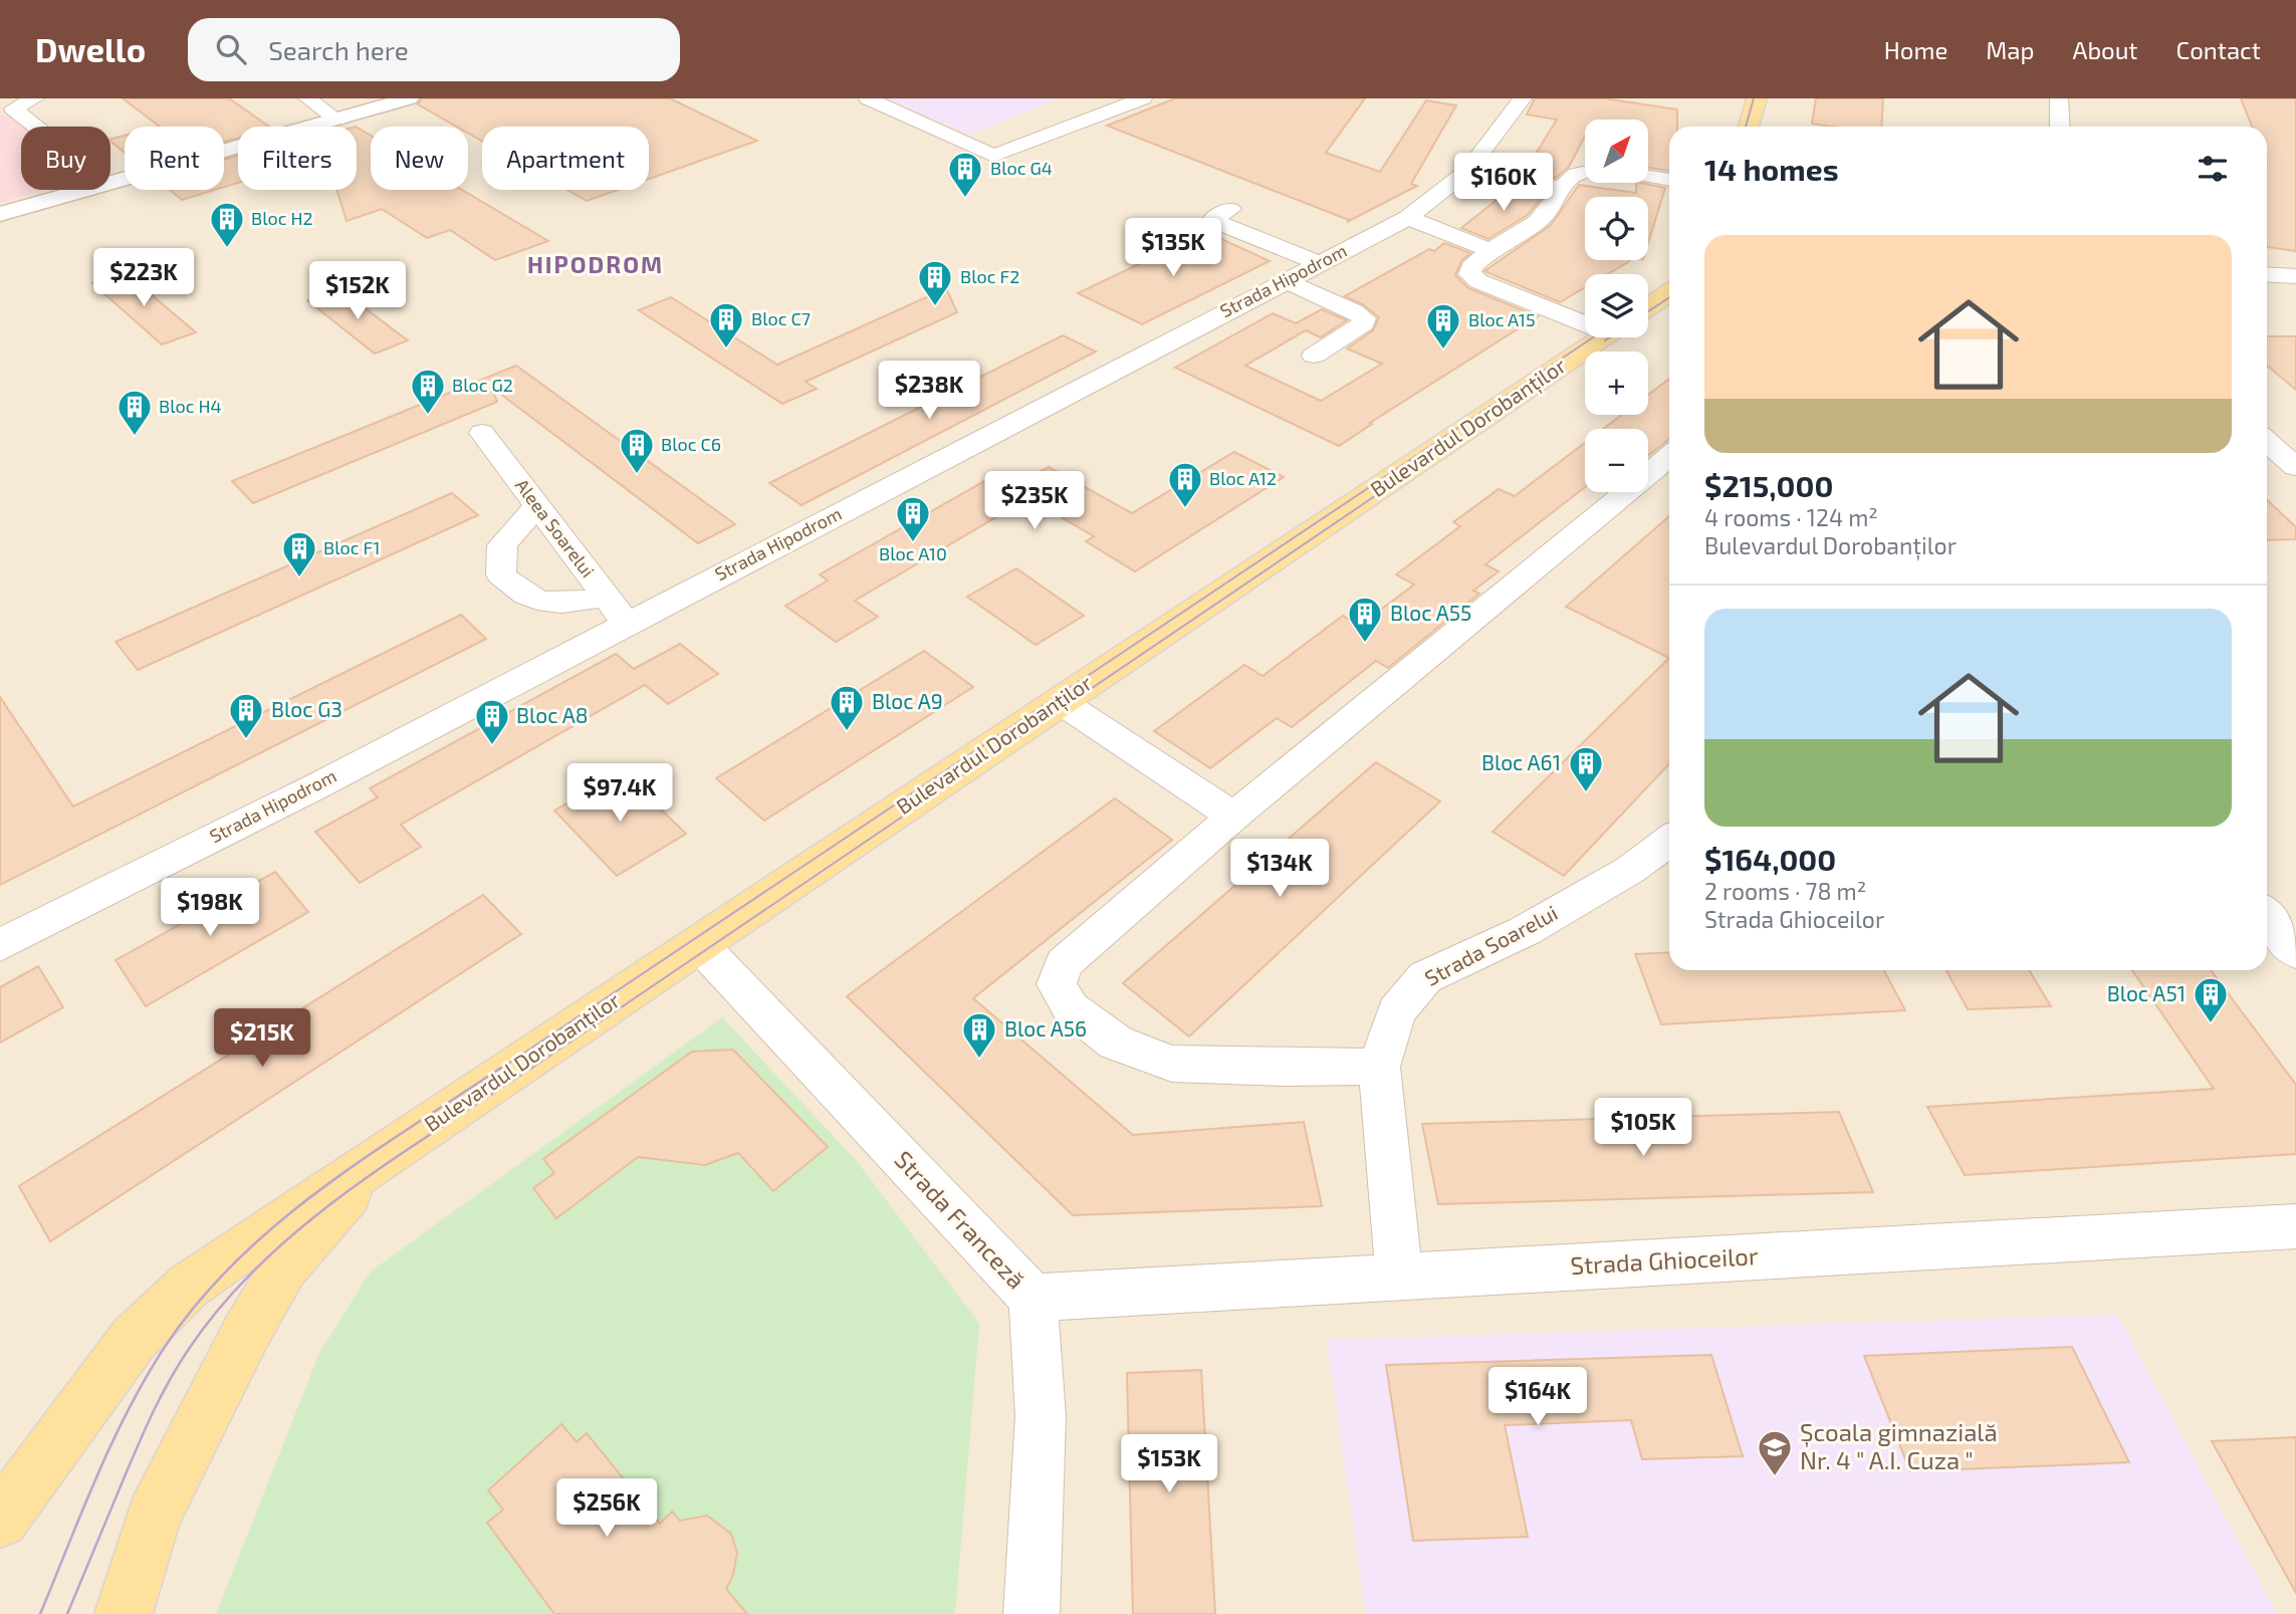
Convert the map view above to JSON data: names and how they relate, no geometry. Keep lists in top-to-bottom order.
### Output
{
  "streets": {
    "main road": ["Bulevardul Dorobanților"],
    "street": [
      "Strada Hipodrom",
      "Aleea Soarelui",
      "Strada Soarelui",
      "Strada Franceză",
      "Strada Ghioceilor"
    ]
  },
  "crossings": [
    ["Strada Hipodrom", "Aleea Soarelui"],
    ["Bulevardul Dorobanților", "Strada Franceză"],
    ["Strada Soarelui", "Strada Ghioceilor"],
    ["Strada Franceză", "Strada Ghioceilor"]
  ],
  "districts": ["HIPODROM"],
  "places": {
    "building": [
      "Bloc G4",
      "Bloc H2",
      "Bloc F2",
      "Bloc C7",
      "Bloc A15",
      "Bloc G2",
      "Bloc H4",
      "Bloc C6",
      "Bloc A12",
      "Bloc A10",
      "Bloc F1",
      "Bloc A55",
      "Bloc A9",
      "Bloc G3",
      "Bloc A8",
      "Bloc A61",
      "Bloc A51",
      "Bloc A56"
    ],
    "school or university": ["Școala gimnazială Nr. 4 \" A.I. Cuza \""]
  },
  "north": "top right",
  "page": {
    "header": "Dwello",
    "search": "Search here",
    "nav": [
      "Home",
      "Map",
      "About",
      "Contact"
    ],
    "map_buttons": ["+", "−"],
    "chip": [
      "Buy",
      "Rent",
      "Filters",
      "New",
      "Apartment"
    ],
    "heading": "14 homes",
    "price": [
      "$160K",
      "$135K",
      "$223K",
      "$152K",
      "$238K",
      "$235K",
      "$97.4K",
      "$134K",
      "$198K",
      "$215K",
      "$105K",
      "$164K",
      "$153K",
      "$256K"
    ],
    "list": [
      {
        "name": "$215,000",
        "note": "4 rooms · 124 m² · Bulevardul Dorobanților"
      },
      {
        "name": "$164,000",
        "note": "2 rooms · 78 m² · Strada Ghioceilor"
      }
    ]
  }
}
